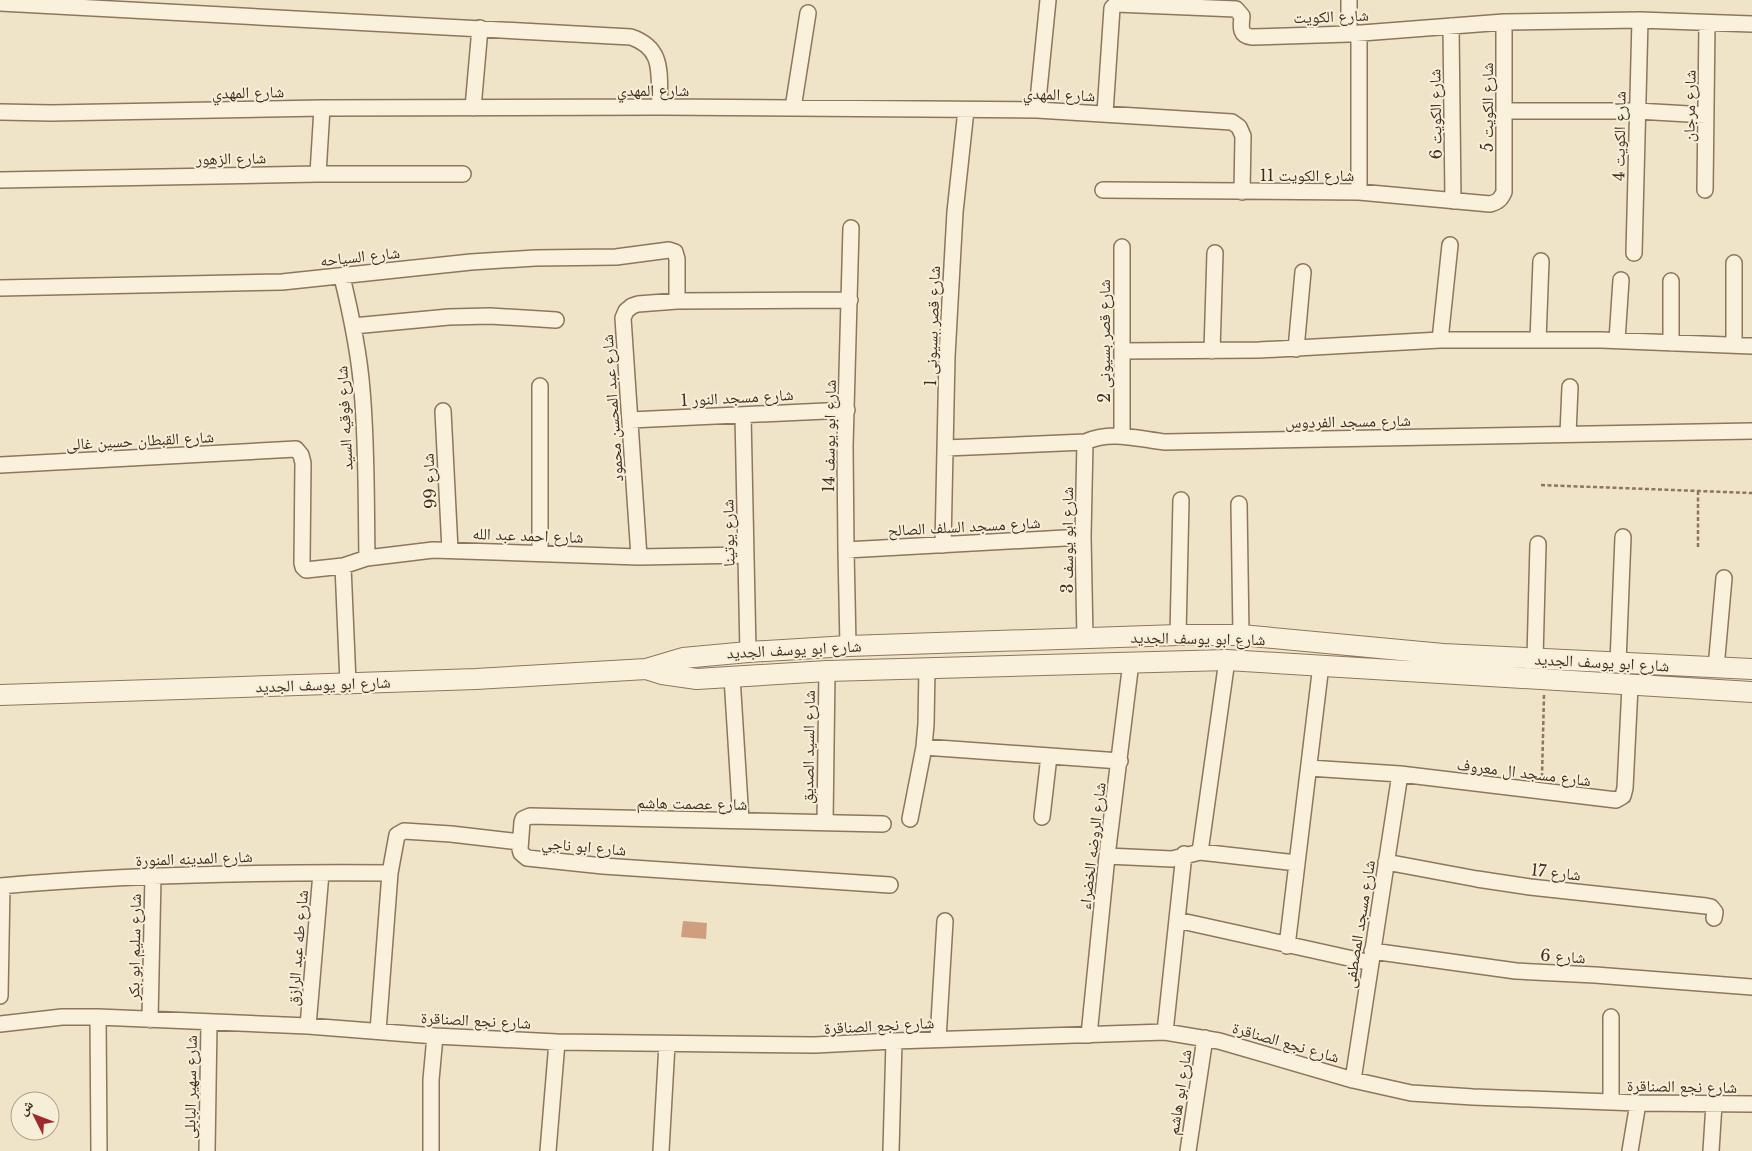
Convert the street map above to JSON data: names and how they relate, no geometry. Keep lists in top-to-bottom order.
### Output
{
  "streets": {
    "street": [
      "شارع الكويت",
      "شارع المهدي",
      "شارع مرجان",
      "شارع الكويت 5",
      "شارع الكويت 6",
      "شارع الكويت 4",
      "شارع الزهور",
      "شارع الكويت 11",
      "شارع السياحه",
      "شارع قصر بسيونى 1",
      "شارع قصر بسيونى 2",
      "شارع مسجد النور 1",
      "شارع عبد المحسن محمود",
      "شارع فوقيه السيد",
      "شارع مسجد الفردوس",
      "شارع ابو يوسف 14",
      "شارع القبطان حسين غالى",
      "شارع 99",
      "شارع مسجد السلف الصالح",
      "شارع يوتينا",
      "شارع احمد عبد الله",
      "شارع ابو يوسف 3",
      "شارع ابو يوسف الجديد",
      "شارع السيد الصديق",
      "شارع مسجد ال معروف",
      "شارع عصمت هاشم",
      "شارع ابو ناجي",
      "شارع الروضه الخضراء",
      "شارع المدينه المنورة",
      "شارع 17",
      "شارع مسجد المصطفى",
      "شارع سليم ابو بكر",
      "شارع طه عبد الرازق",
      "شارع 6",
      "شارع نجع الصناقرة",
      "شارع سهير البابلى",
      "شارع ابو هاشم"
    ]
  },
  "crossings": [
    ["شارع الكويت", "شارع المهدي"],
    ["شارع الكويت", "شارع مرجان"],
    ["شارع الكويت", "شارع الكويت 5"],
    ["شارع الكويت", "شارع الكويت 6"],
    ["شارع الكويت", "شارع الكويت 4"],
    ["شارع المهدي", "شارع الكويت 11"],
    ["شارع المهدي", "شارع قصر بسيونى 1"],
    ["شارع الكويت 5", "شارع الكويت 11"],
    ["شارع الكويت 6", "شارع الكويت 11"],
    ["شارع السياحه", "شارع عبد المحسن محمود"],
    ["شارع السياحه", "شارع فوقيه السيد"],
    ["شارع قصر بسيونى 1", "شارع مسجد الفردوس"],
    ["شارع قصر بسيونى 1", "شارع مسجد السلف الصالح"],
    ["شارع قصر بسيونى 2", "شارع مسجد الفردوس"],
    ["شارع مسجد النور 1", "شارع عبد المحسن محمود"],
    ["شارع مسجد النور 1", "شارع ابو يوسف 14"],
    ["شارع مسجد النور 1", "شارع يوتينا"],
    ["شارع عبد المحسن محمود", "شارع احمد عبد الله"],
    ["شارع فوقيه السيد", "شارع احمد عبد الله"],
    ["شارع مسجد الفردوس", "شارع ابو يوسف 3"],
    ["شارع ابو يوسف 14", "شارع مسجد السلف الصالح"],
    ["شارع ابو يوسف 14", "شارع ابو يوسف الجديد"],
    ["شارع القبطان حسين غالى", "شارع احمد عبد الله"],
    ["شارع 99", "شارع احمد عبد الله"],
    ["شارع مسجد السلف الصالح", "شارع ابو يوسف 3"],
    ["شارع يوتينا", "شارع احمد عبد الله"],
    ["شارع يوتينا", "شارع ابو يوسف الجديد"],
    ["شارع ابو يوسف 3", "شارع ابو يوسف الجديد"],
    ["شارع ابو يوسف الجديد", "شارع السيد الصديق"],
    ["شارع ابو يوسف الجديد", "شارع مسجد ال معروف"],
    ["شارع ابو يوسف الجديد", "شارع الروضه الخضراء"],
    ["شارع السيد الصديق", "شارع عصمت هاشم"],
    ["شارع مسجد ال معروف", "شارع مسجد المصطفى"],
    ["شارع عصمت هاشم", "شارع ابو ناجي"],
    ["شارع ابو ناجي", "شارع المدينه المنورة"],
    ["شارع ابو ناجي", "شارع نجع الصناقرة"],
    ["شارع الروضه الخضراء", "شارع نجع الصناقرة"],
    ["شارع المدينه المنورة", "شارع سليم ابو بكر"],
    ["شارع المدينه المنورة", "شارع طه عبد الرازق"],
    ["شارع 17", "شارع مسجد المصطفى"],
    ["شارع مسجد المصطفى", "شارع 6"],
    ["شارع مسجد المصطفى", "شارع نجع الصناقرة"],
    ["شارع سليم ابو بكر", "شارع نجع الصناقرة"],
    ["شارع طه عبد الرازق", "شارع نجع الصناقرة"],
    ["شارع نجع الصناقرة", "شارع سهير البابلى"],
    ["شارع نجع الصناقرة", "شارع ابو هاشم"]
  ],
  "north": "top left"
}
